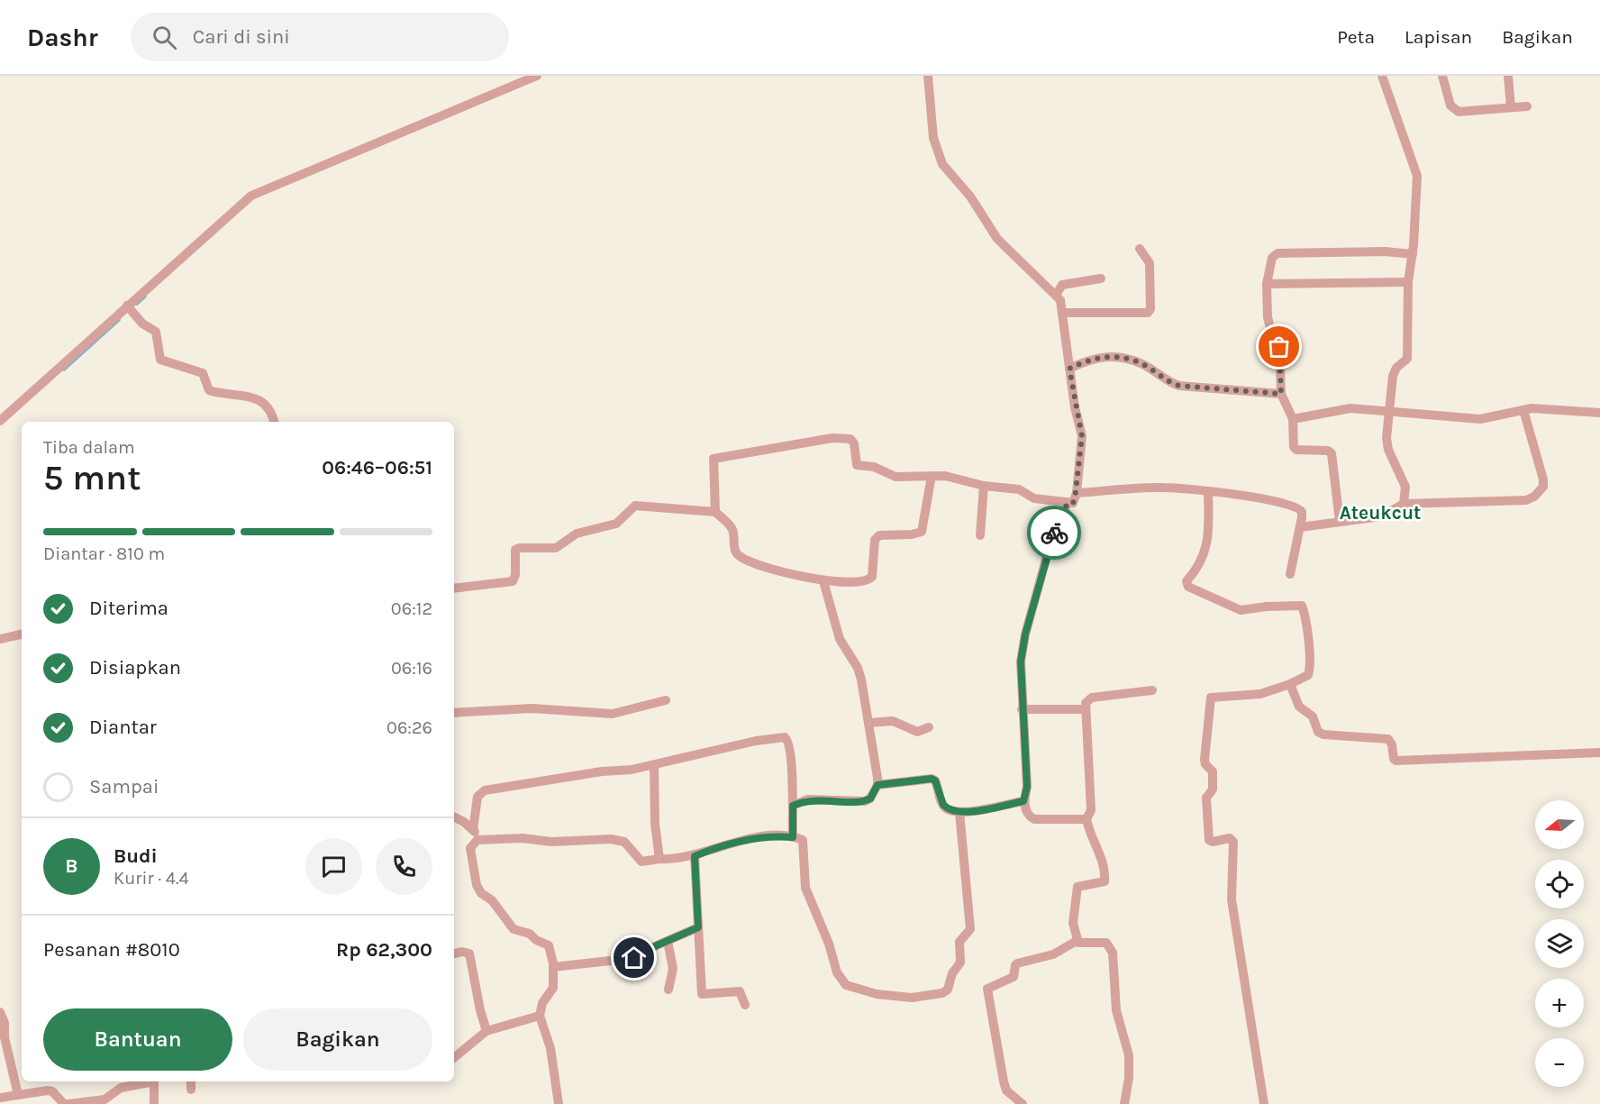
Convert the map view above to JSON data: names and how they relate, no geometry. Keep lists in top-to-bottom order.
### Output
{
  "districts": ["Ateukcut"],
  "north": "left",
  "page": {
    "header": "Dashr",
    "search": "Cari di sini",
    "nav": ["Peta", "Lapisan", "Bagikan"],
    "heading": ["5 mnt", "Tiba dalam", "06:46–06:51"],
    "panel": [
      "Budi",
      "Kurir · 4.4",
      "Pesanan #8010",
      "Rp 62,300"
    ],
    "bar": "Diantar · 810 m",
    "list": [
      ["Diterima", "06:12"],
      ["Disiapkan", "06:16"],
      ["Diantar", "06:26"],
      "Sampai"
    ],
    "map_buttons": ["+", "−"],
    "round": "B",
    "buttons": ["Bantuan", "Bagikan"]
  }
}
